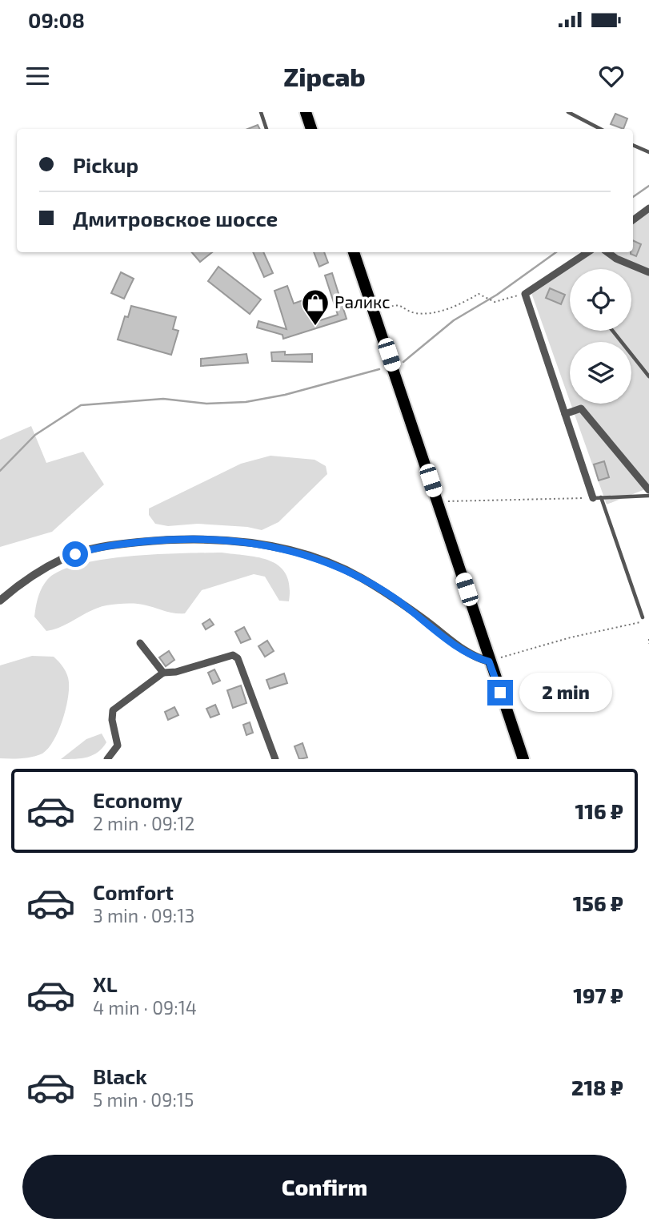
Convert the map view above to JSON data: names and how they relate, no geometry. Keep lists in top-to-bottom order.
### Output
{
  "places": {
    "shop": ["Раликс"]
  },
  "page": {
    "status": "09:08",
    "header": "Zipcab",
    "banner": ["Pickup", "Дмитровское шоссе"],
    "bubble": "2 min",
    "list": [
      {
        "name": "Economy",
        "note": "2 min · 09:12",
        "value": "116 ₽"
      },
      {
        "name": "Comfort",
        "note": "3 min · 09:13",
        "value": "156 ₽"
      },
      {
        "name": "XL",
        "note": "4 min · 09:14",
        "value": "197 ₽"
      },
      {
        "name": "Black",
        "note": "5 min · 09:15",
        "value": "218 ₽"
      }
    ],
    "buttons": "Confirm"
  }
}
